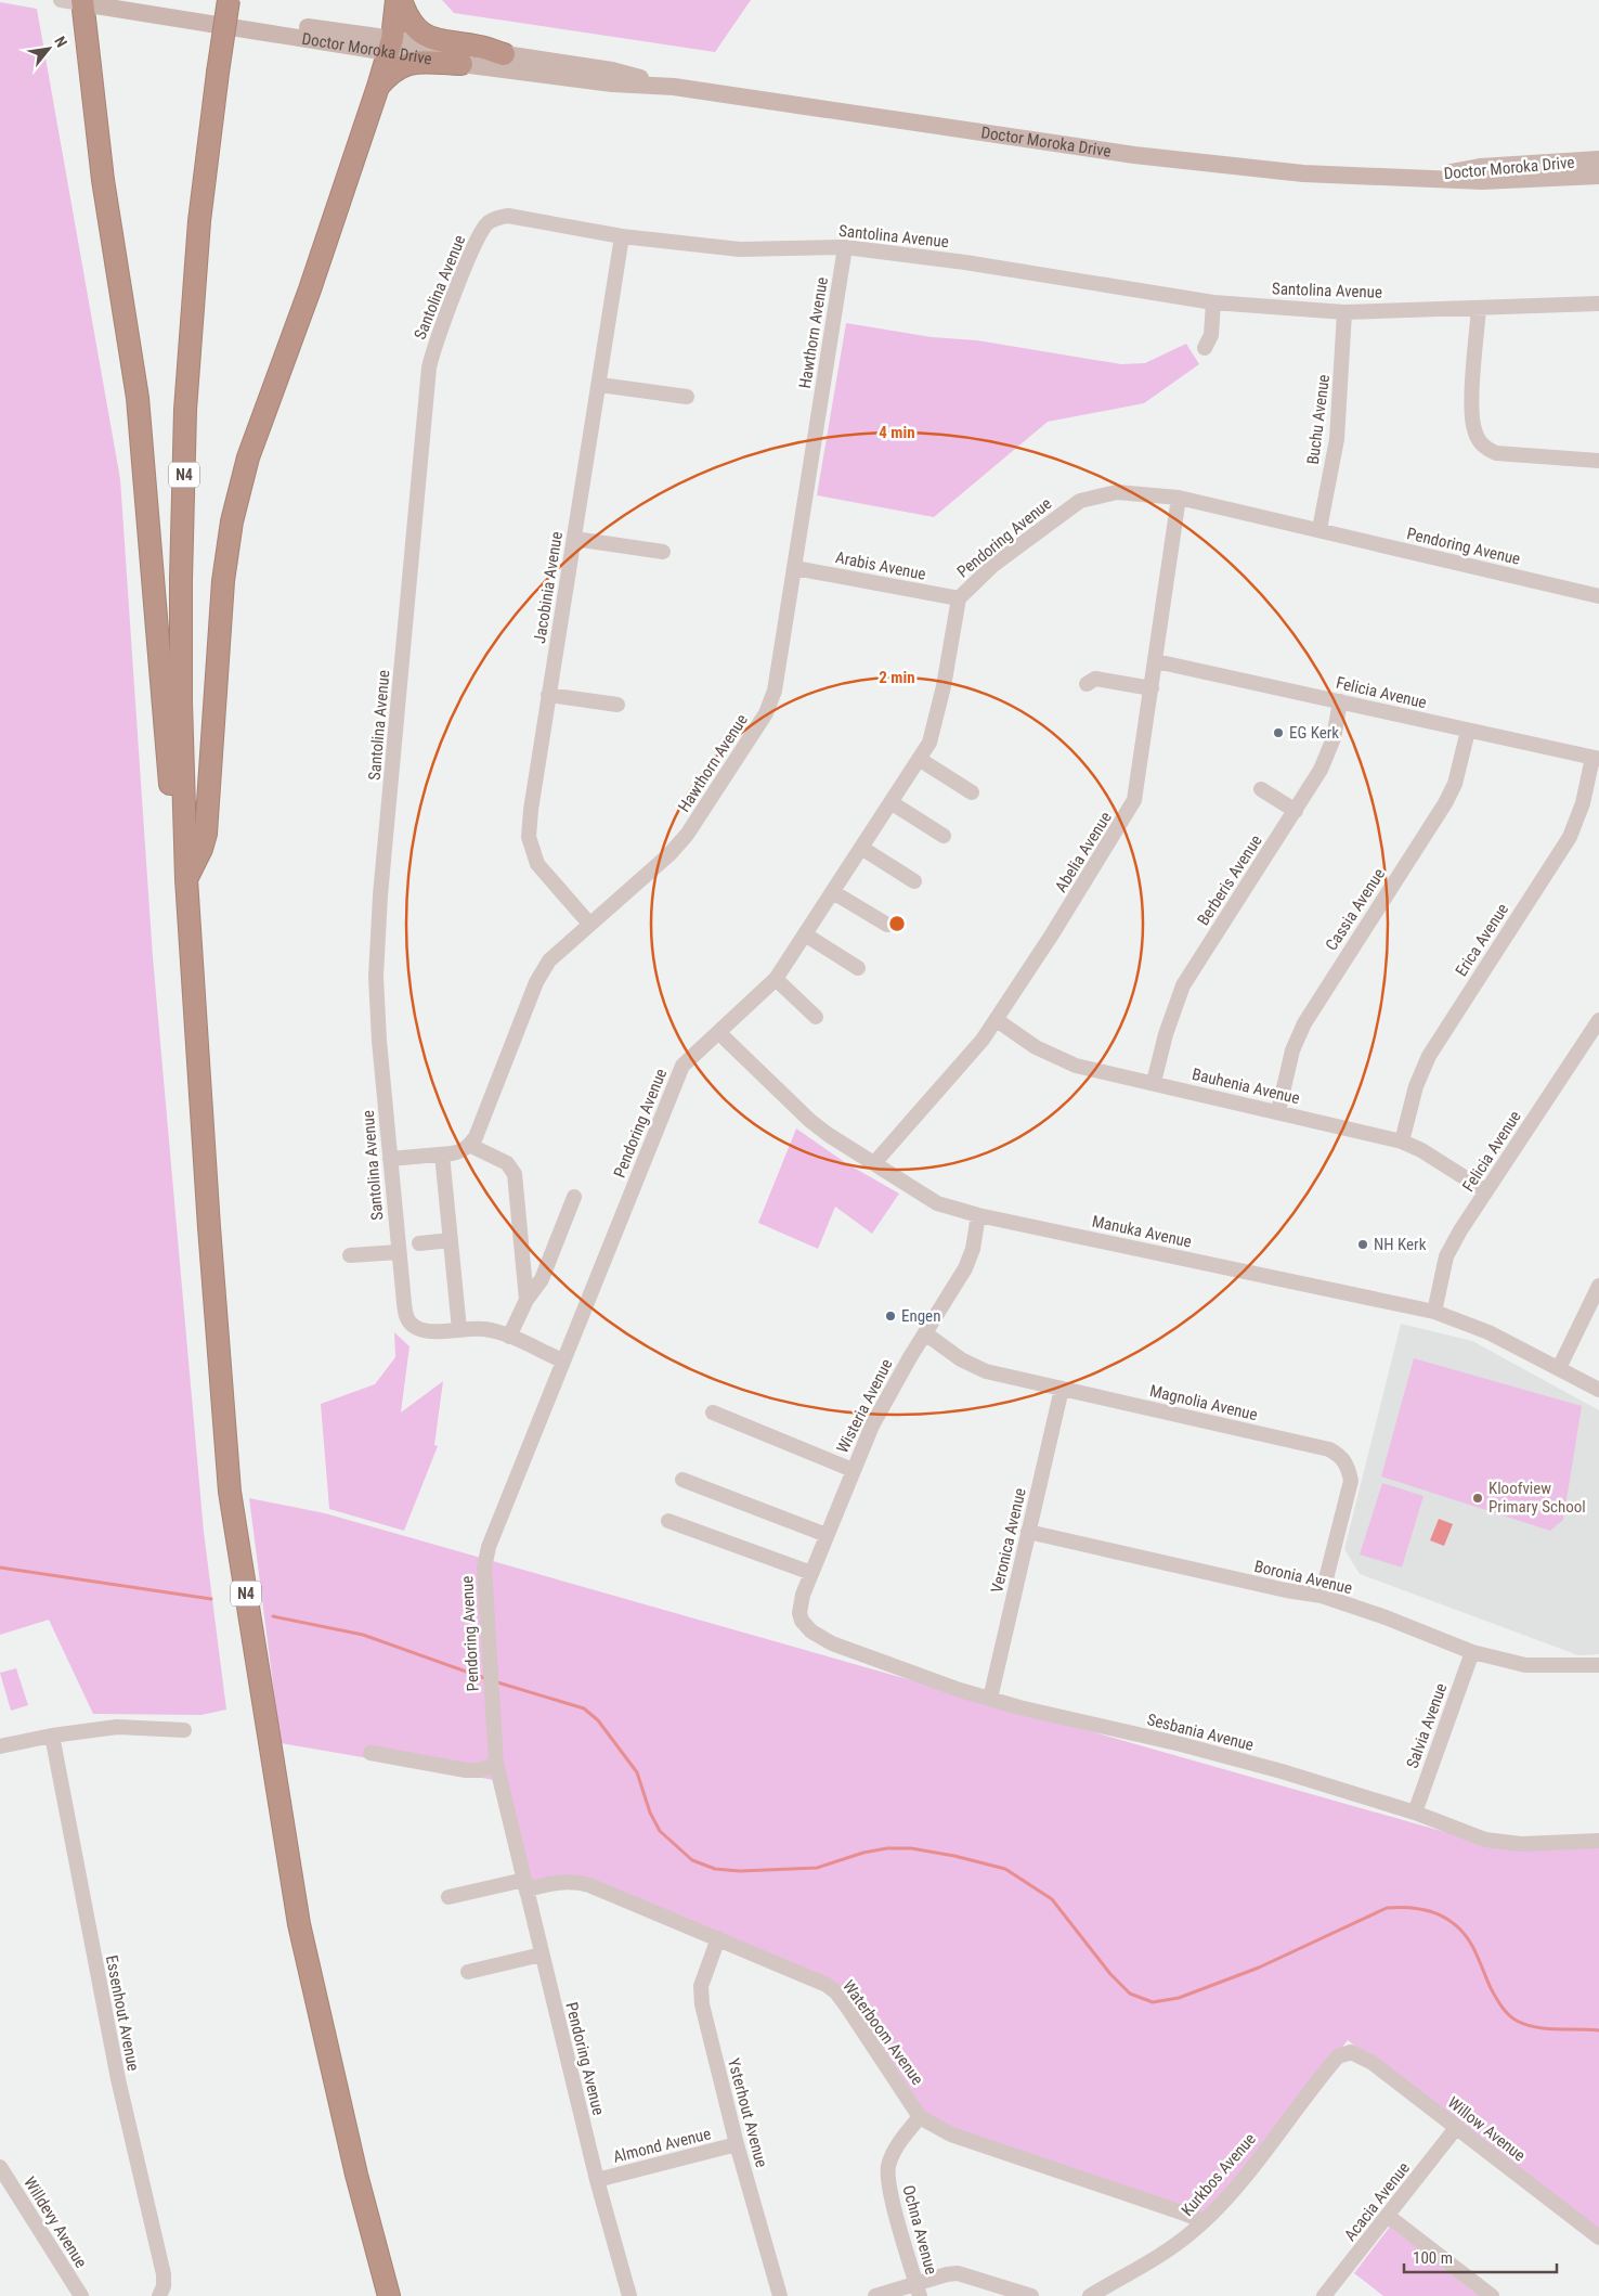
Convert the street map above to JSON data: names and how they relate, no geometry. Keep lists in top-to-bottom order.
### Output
{
  "streets": {
    "highway": ["N4"],
    "main road": ["Doctor Moroka Drive"],
    "street": [
      "Santolina Avenue",
      "Hawthorn Avenue",
      "Buchu Avenue",
      "Pendoring Avenue",
      "Arabis Avenue",
      "Jacobinia Avenue",
      "Felicia Avenue",
      "Abelia Avenue",
      "Berberis Avenue",
      "Cassia Avenue",
      "Erica Avenue",
      "Bauhenia Avenue",
      "Manuka Avenue",
      "Magnolia Avenue",
      "Wisteria Avenue",
      "Veronica Avenue",
      "Boronia Avenue",
      "Salvia Avenue",
      "Sesbania Avenue",
      "Essenhout Avenue",
      "Waterboom Avenue",
      "Ysterhout Avenue",
      "Willow Avenue",
      "Almond Avenue",
      "Kurkbos Avenue",
      "Acacia Avenue",
      "Willdevy Avenue",
      "Ochna Avenue"
    ]
  },
  "crossings": [
    ["Santolina Avenue", "Hawthorn Avenue"],
    ["Santolina Avenue", "Buchu Avenue"],
    ["Santolina Avenue", "Pendoring Avenue"],
    ["Santolina Avenue", "Jacobinia Avenue"],
    ["Hawthorn Avenue", "Arabis Avenue"],
    ["Hawthorn Avenue", "Jacobinia Avenue"],
    ["Buchu Avenue", "Pendoring Avenue"],
    ["Pendoring Avenue", "Arabis Avenue"],
    ["Pendoring Avenue", "Abelia Avenue"],
    ["Pendoring Avenue", "Manuka Avenue"],
    ["Pendoring Avenue", "Waterboom Avenue"],
    ["Pendoring Avenue", "Almond Avenue"],
    ["Felicia Avenue", "Abelia Avenue"],
    ["Felicia Avenue", "Berberis Avenue"],
    ["Felicia Avenue", "Cassia Avenue"],
    ["Felicia Avenue", "Erica Avenue"],
    ["Felicia Avenue", "Bauhenia Avenue"],
    ["Felicia Avenue", "Manuka Avenue"],
    ["Abelia Avenue", "Bauhenia Avenue"],
    ["Abelia Avenue", "Manuka Avenue"],
    ["Berberis Avenue", "Bauhenia Avenue"],
    ["Cassia Avenue", "Bauhenia Avenue"],
    ["Erica Avenue", "Bauhenia Avenue"],
    ["Manuka Avenue", "Wisteria Avenue"],
    ["Magnolia Avenue", "Wisteria Avenue"],
    ["Magnolia Avenue", "Veronica Avenue"],
    ["Magnolia Avenue", "Boronia Avenue"],
    ["Wisteria Avenue", "Sesbania Avenue"],
    ["Veronica Avenue", "Boronia Avenue"],
    ["Veronica Avenue", "Sesbania Avenue"],
    ["Boronia Avenue", "Salvia Avenue"],
    ["Salvia Avenue", "Sesbania Avenue"],
    ["Waterboom Avenue", "Ysterhout Avenue"],
    ["Waterboom Avenue", "Kurkbos Avenue"],
    ["Waterboom Avenue", "Ochna Avenue"],
    ["Ysterhout Avenue", "Almond Avenue"],
    ["Willow Avenue", "Kurkbos Avenue"],
    ["Willow Avenue", "Acacia Avenue"]
  ],
  "places": [
    "EG Kerk",
    "NH Kerk",
    "Engen",
    "Kloofview Primary School"
  ],
  "scale_bar": "100 m",
  "north": "top right",
  "rings": ["4 min", "2 min"]
}
